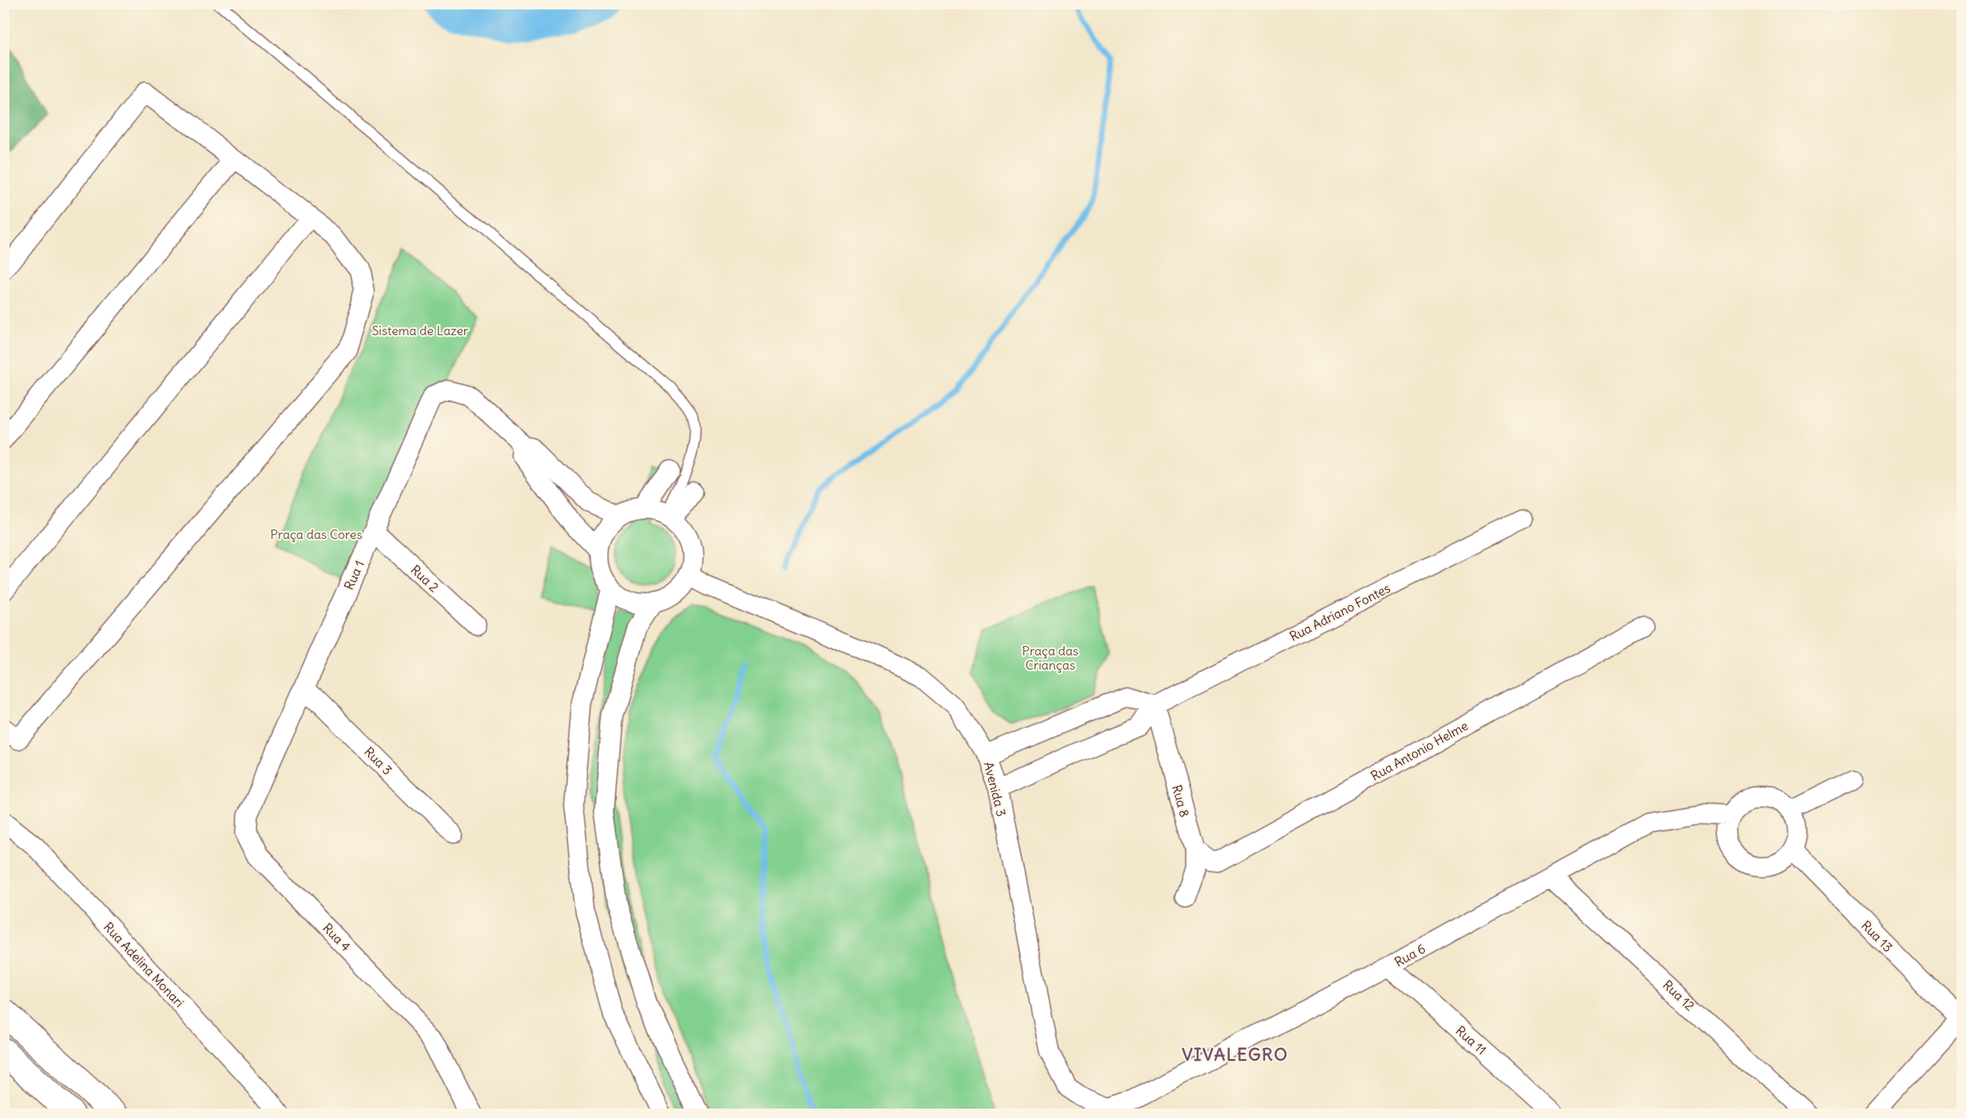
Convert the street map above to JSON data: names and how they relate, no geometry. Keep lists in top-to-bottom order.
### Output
{
  "streets": {
    "street": [
      "Rua 1",
      "Rua 2",
      "Rua Adriano Fontes",
      "Rua Antonio Helme",
      "Rua 3",
      "Avenida 3",
      "Rua 8",
      "Rua 13",
      "Rua 4",
      "Rua 6",
      "Rua Adelina Monari",
      "Rua 12",
      "Rua 11"
    ]
  },
  "crossings": [
    ["Rua 1", "Rua 2"],
    ["Rua 1", "Rua 3"],
    ["Rua 1", "Avenida 3"],
    ["Rua 1", "Rua 4"],
    ["Rua Adriano Fontes", "Avenida 3"],
    ["Rua Adriano Fontes", "Rua 8"],
    ["Rua Antonio Helme", "Rua 8"],
    ["Avenida 3", "Rua 6"],
    ["Rua 13", "Rua 6"],
    ["Rua 6", "Rua 12"],
    ["Rua 6", "Rua 11"]
  ],
  "districts": ["VIVALEGRO"],
  "parks": ["Sistema de Lazer", "Praça das Cores", "Praça das Crianças"]
}
